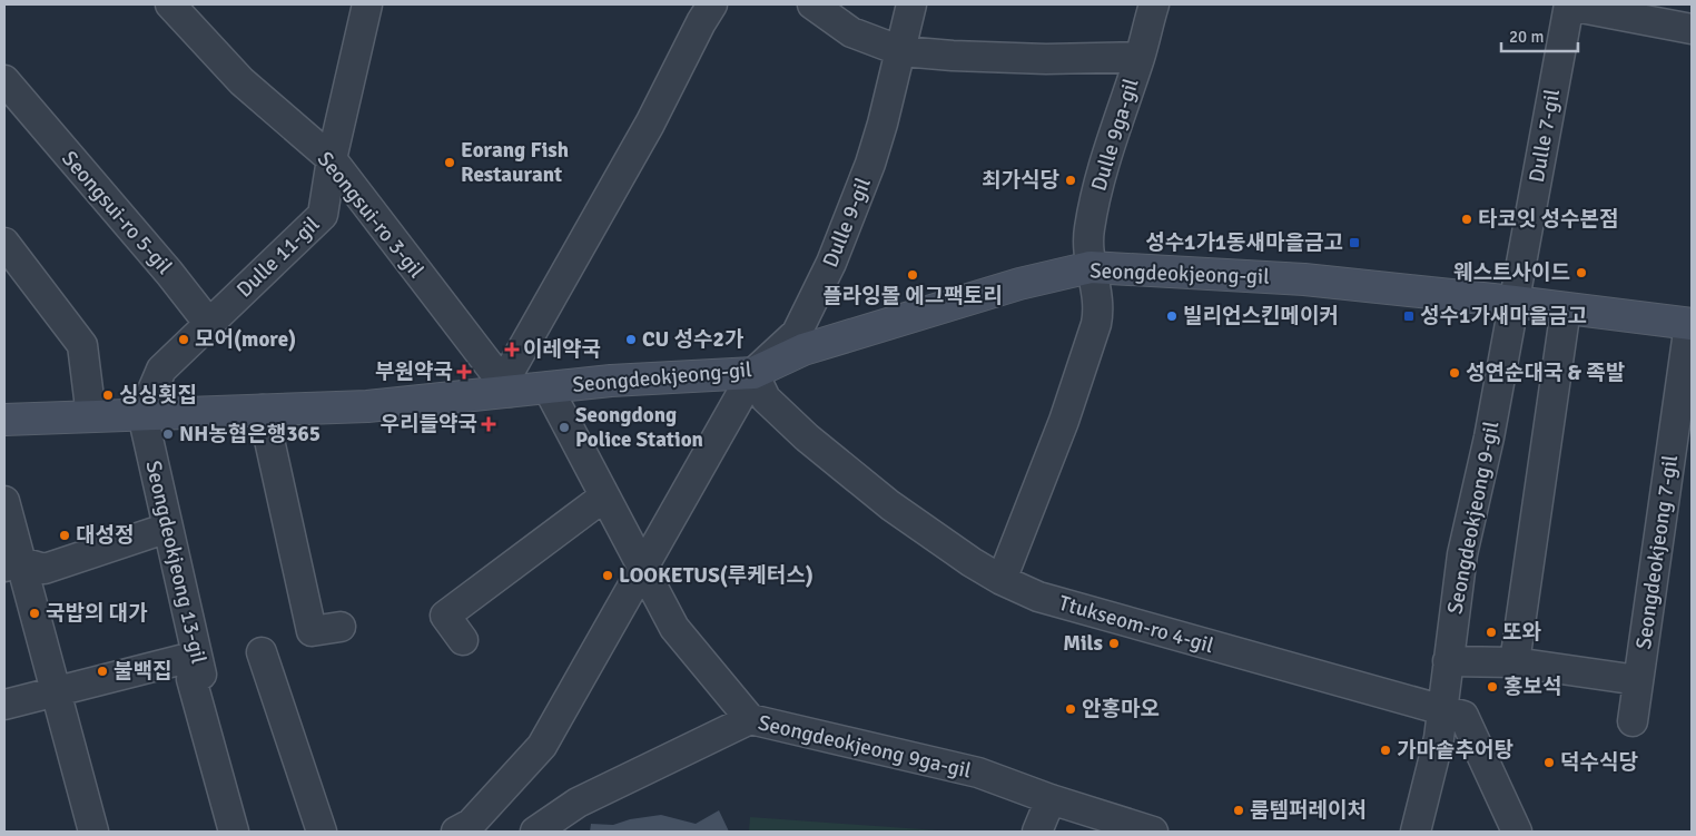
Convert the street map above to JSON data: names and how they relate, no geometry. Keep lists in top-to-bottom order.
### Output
{
  "streets": {
    "street": [
      "Dulle 9ga-gil",
      "Dulle 7-gil",
      "Seongsui-ro 5-gil",
      "Seongsui-ro 3-gil",
      "Dulle 9-gil",
      "Dulle 11-gil",
      "Seongdeokjeong-gil",
      "Seongdeokjeong 9-gil",
      "Seongdeokjeong 7-gil",
      "Seongdeokjeong 13-gil",
      "Ttukseom-ro 4-gil",
      "Seongdeokjeong 9ga-gil"
    ]
  },
  "crossings": [
    ["Dulle 9ga-gil", "Seongdeokjeong-gil"],
    ["Dulle 9ga-gil", "Ttukseom-ro 4-gil"],
    ["Dulle 7-gil", "Seongdeokjeong-gil"],
    ["Dulle 7-gil", "Seongdeokjeong 9-gil"],
    ["Seongsui-ro 5-gil", "Dulle 11-gil"],
    ["Seongsui-ro 3-gil", "Dulle 11-gil"],
    ["Seongsui-ro 3-gil", "Seongdeokjeong-gil"],
    ["Dulle 9-gil", "Seongdeokjeong-gil"],
    ["Dulle 9-gil", "Ttukseom-ro 4-gil"],
    ["Dulle 11-gil", "Seongdeokjeong-gil"],
    ["Dulle 11-gil", "Seongdeokjeong 13-gil"],
    ["Seongdeokjeong-gil", "Seongdeokjeong 9-gil"],
    ["Seongdeokjeong-gil", "Seongdeokjeong 7-gil"],
    ["Seongdeokjeong-gil", "Seongdeokjeong 13-gil"],
    ["Seongdeokjeong-gil", "Ttukseom-ro 4-gil"],
    ["Seongdeokjeong-gil", "Seongdeokjeong 9ga-gil"],
    ["Seongdeokjeong 9-gil", "Ttukseom-ro 4-gil"]
  ],
  "places": {
    "other": [
      "Eorang Fish Restaurant",
      "최가식당",
      "타코잇 성수본점",
      "웨스트사이드",
      "플라잉볼 에그팩토리",
      "빌리언스킨메이커",
      "모어(more)",
      "CU 성수2가",
      "성연순대국 & 족발",
      "싱싱횟집",
      "Seongdong Police Station",
      "NH농협은행365",
      "대성정",
      "LOOKETUS(루케터스)",
      "국밥의 대가",
      "또와",
      "Mils",
      "불백집",
      "홍보석",
      "안홍마오",
      "가마솥추어탕",
      "덕수식당",
      "룸템퍼레이처"
    ],
    "transit": ["성수1가1동새마을금고", "성수1가새마을금고"],
    "health": ["이레약국", "부원약국", "우리들약국"]
  },
  "scale_bar": "20 m"
}
